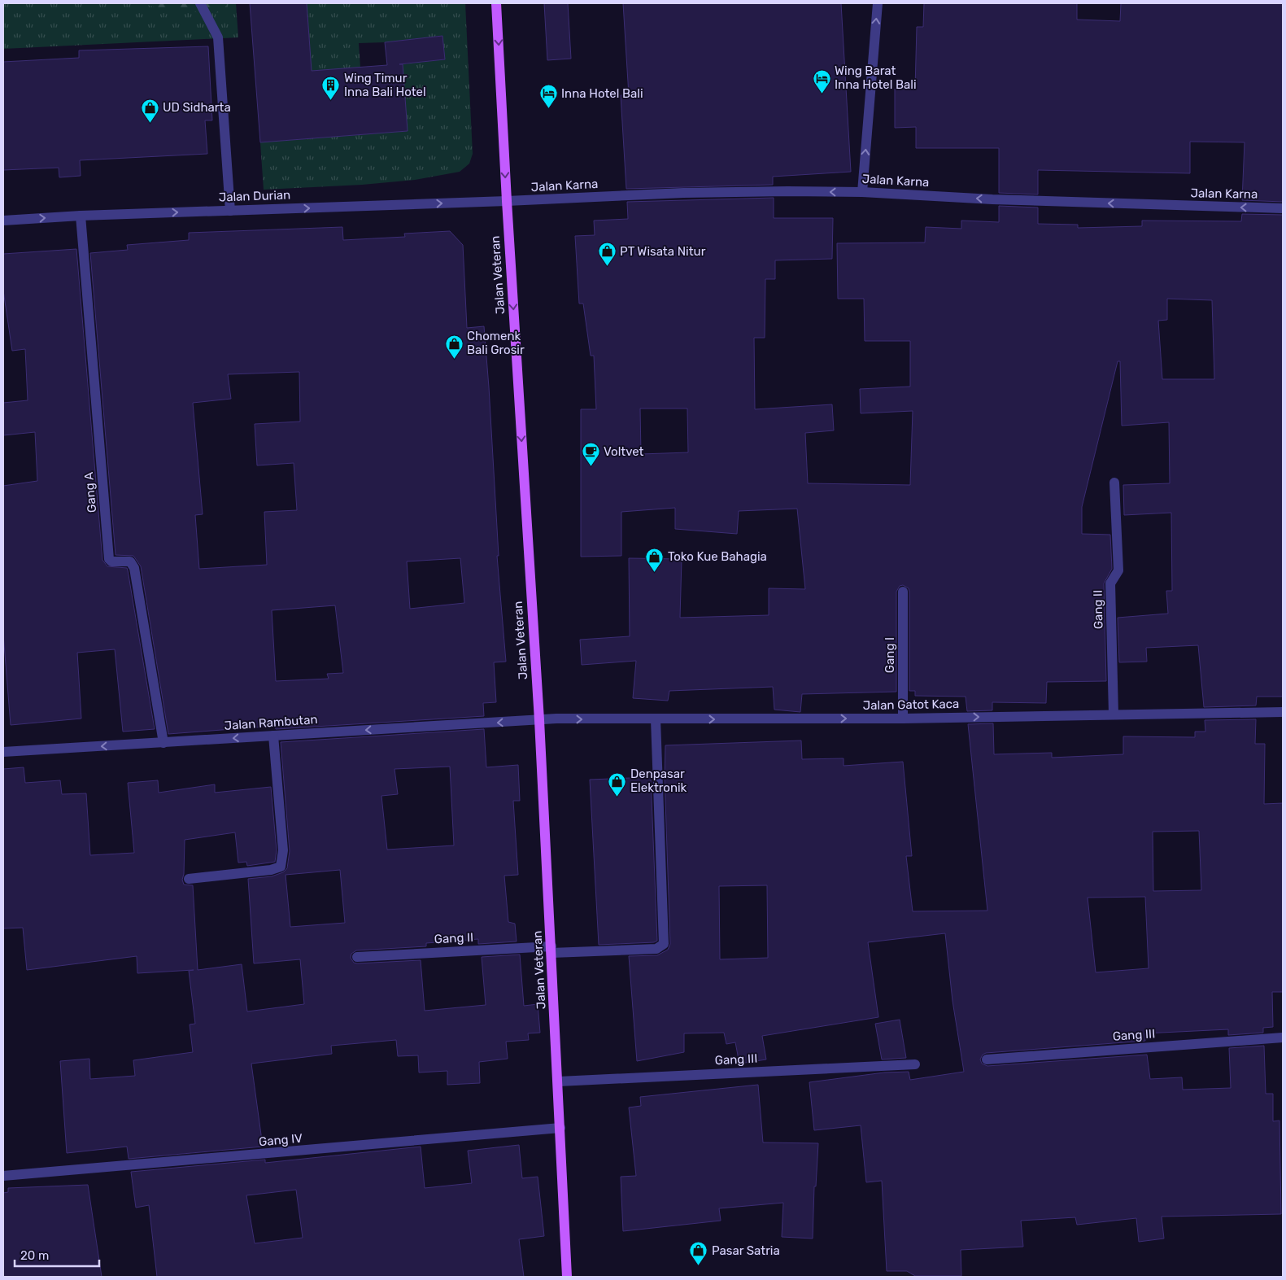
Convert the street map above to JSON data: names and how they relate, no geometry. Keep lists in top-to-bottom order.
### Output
{
  "streets": {
    "main road": ["Jalan Veteran"],
    "street": [
      "Jalan Karna",
      "Jalan Durian",
      "Gang A",
      "Gang II",
      "Gang I",
      "Jalan Gatot Kaca",
      "Jalan Rambutan",
      "Gang III",
      "Gang IV"
    ]
  },
  "crossings": [
    ["Jalan Karna", "Jalan Durian"],
    ["Jalan Karna", "Jalan Veteran"],
    ["Jalan Durian", "Jalan Veteran"],
    ["Jalan Durian", "Gang A"],
    ["Jalan Veteran", "Gang II"],
    ["Jalan Veteran", "Jalan Gatot Kaca"],
    ["Jalan Veteran", "Jalan Rambutan"],
    ["Jalan Veteran", "Gang III"],
    ["Jalan Veteran", "Gang IV"],
    ["Gang A", "Jalan Rambutan"],
    ["Gang II", "Jalan Gatot Kaca"],
    ["Gang I", "Jalan Gatot Kaca"],
    ["Jalan Gatot Kaca", "Jalan Rambutan"]
  ],
  "one_way": [
    "Jalan Karna",
    "Jalan Durian",
    "Jalan Veteran",
    "Jalan Gatot Kaca",
    "Jalan Rambutan"
  ],
  "places": {
    "hotel": ["Wing Barat Inna Hotel Bali", "Inna Hotel Bali"],
    "building": ["Wing Timur Inna Bali Hotel"],
    "shop": [
      "UD Sidharta",
      "PT Wisata Nitur",
      "Chomenk Bali Grosir",
      "Toko Kue Bahagia",
      "Denpasar Elektronik",
      "Pasar Satria"
    ],
    "cafe": ["Voltvet"]
  },
  "scale_bar": "20 m"
}
